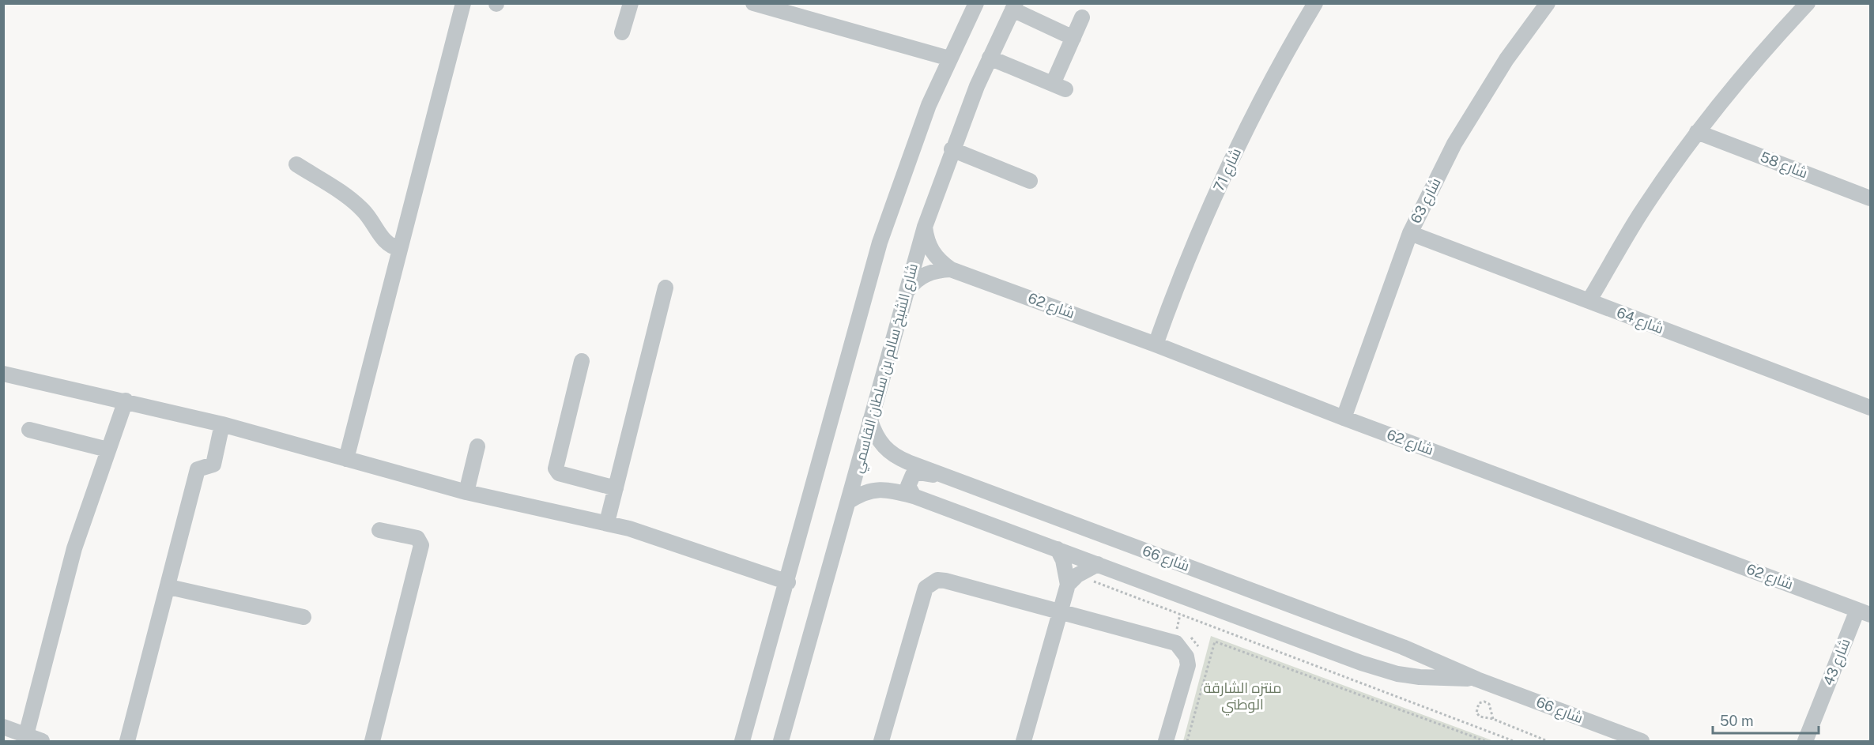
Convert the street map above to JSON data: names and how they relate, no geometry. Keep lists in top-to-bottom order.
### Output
{
  "streets": {
    "street": [
      "شارع 58",
      "شارع 71",
      "شارع 63",
      "شارع 62",
      "شارع 64",
      "شارع الشيخ سالم بن سلطان القاسمي",
      "شارع 66",
      "شارع 43"
    ]
  },
  "crossings": [
    ["شارع 71", "شارع 62"],
    ["شارع 63", "شارع 62"],
    ["شارع 63", "شارع 64"],
    ["شارع 62", "شارع الشيخ سالم بن سلطان القاسمي"],
    ["شارع 62", "شارع 43"],
    ["شارع الشيخ سالم بن سلطان القاسمي", "شارع 66"]
  ],
  "parks": ["منتزه الشارقة الوطني"],
  "scale_bar": "50 m"
}
